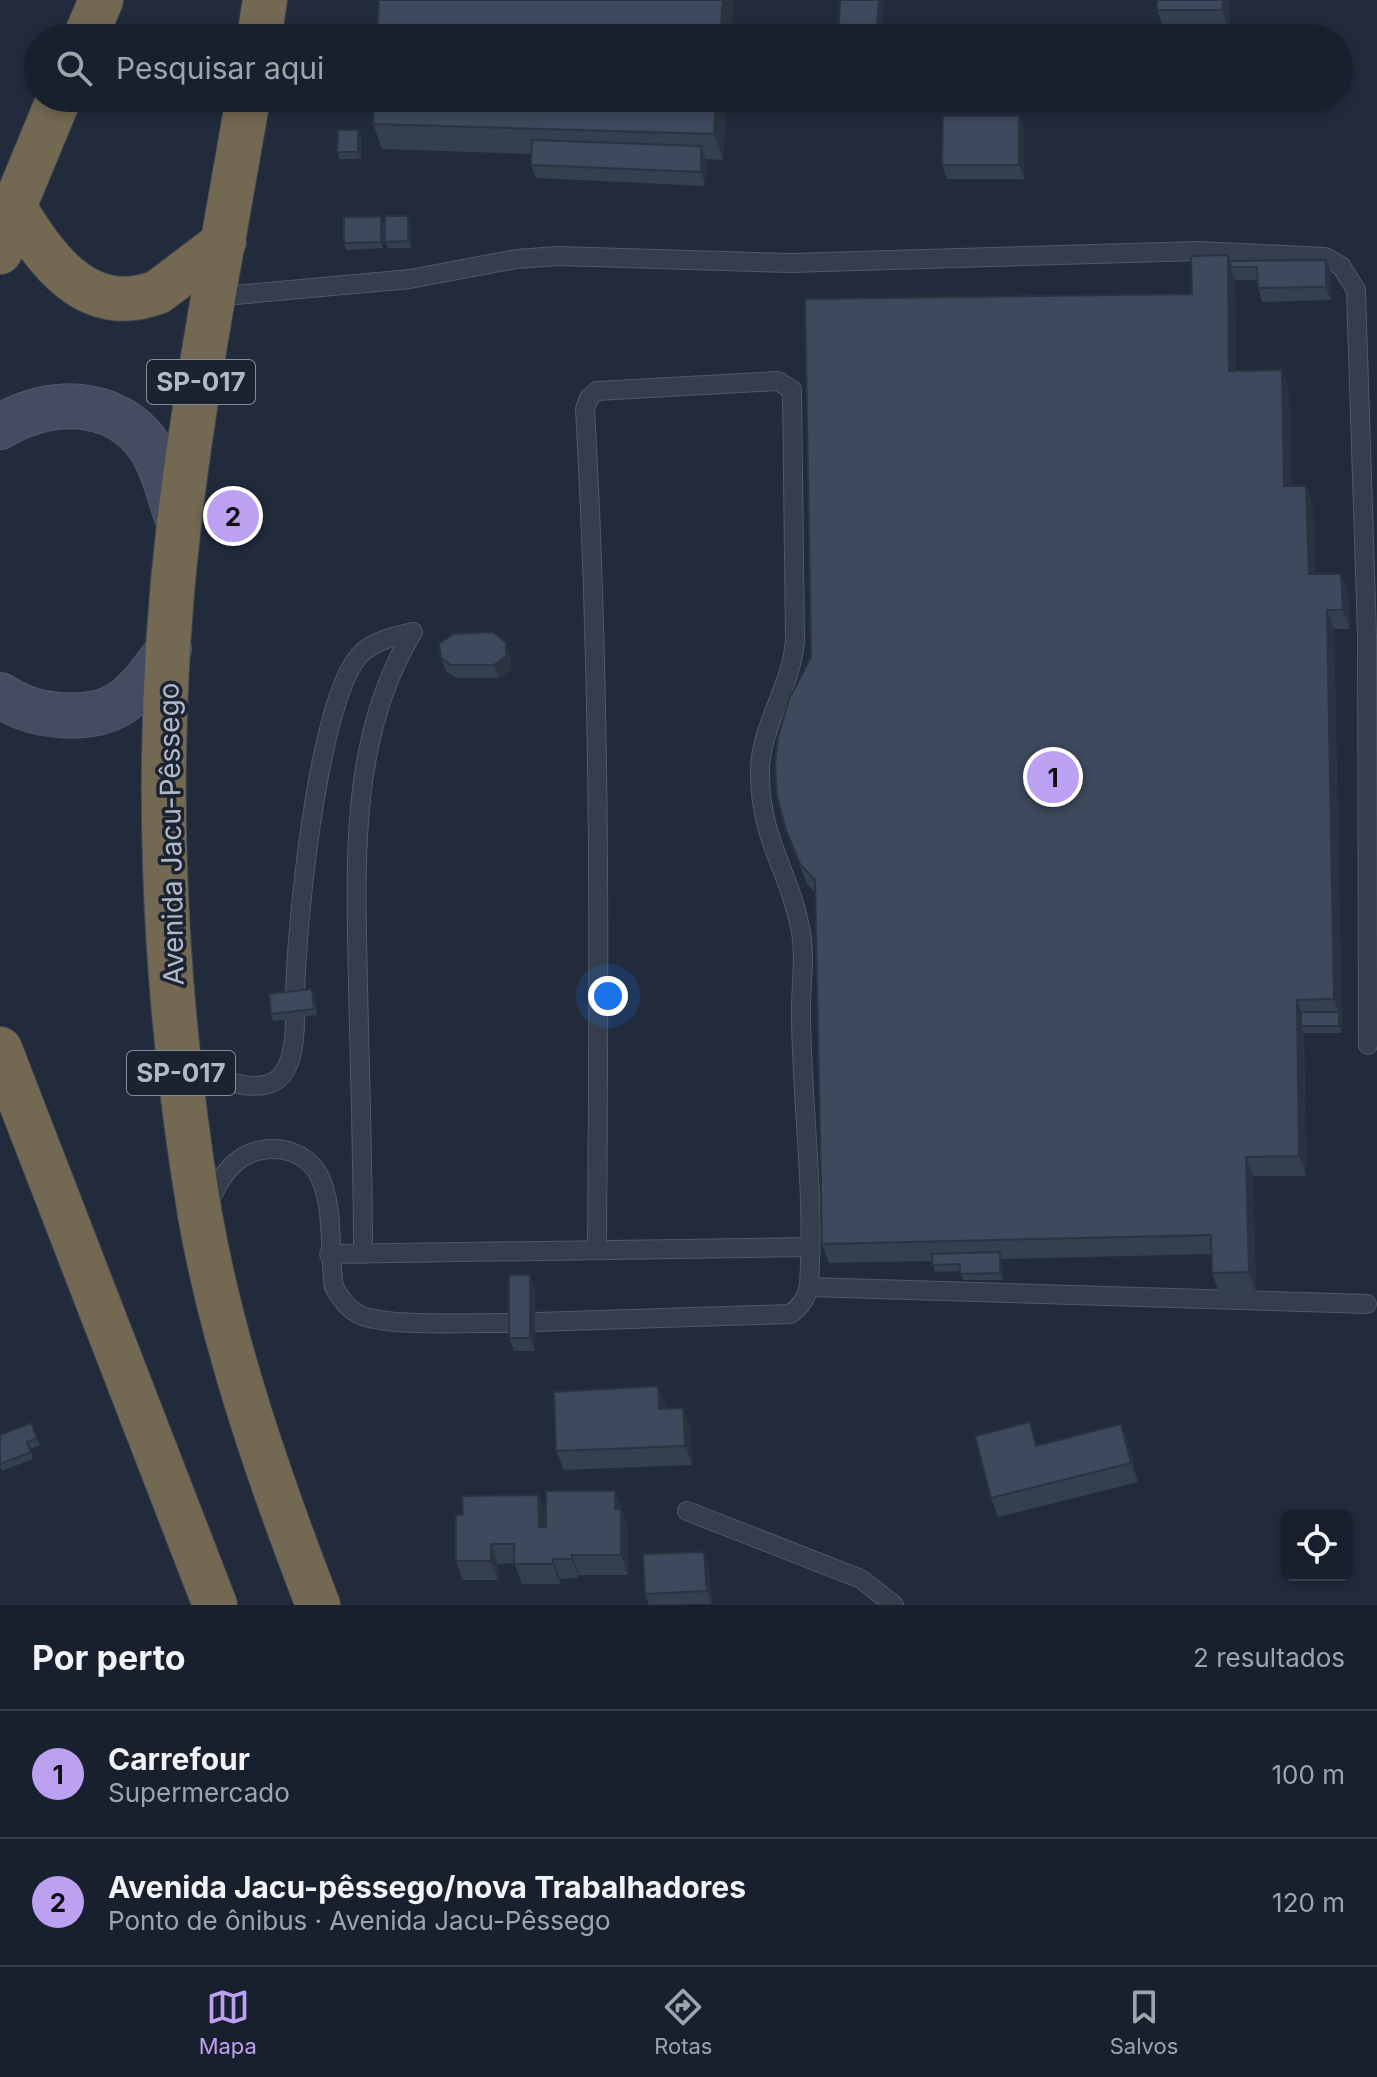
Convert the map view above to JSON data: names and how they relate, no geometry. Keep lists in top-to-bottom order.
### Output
{
  "streets": {
    "highway": ["SP-017", "Avenida Jacu-Pêssego"]
  },
  "page": {
    "search": "Pesquisar aqui",
    "pins": ["2", "1"],
    "heading": ["Por perto", "2 resultados"],
    "list": [
      {
        "mark": "1",
        "name": "Carrefour",
        "note": "Supermercado",
        "value": "100 m"
      },
      {
        "mark": "2",
        "name": "Avenida Jacu-pêssego/nova Trabalhadores",
        "note": "Ponto de ônibus · Avenida Jacu-Pêssego",
        "value": "120 m"
      }
    ],
    "nav": ["Mapa", "Rotas", "Salvos"]
  }
}
